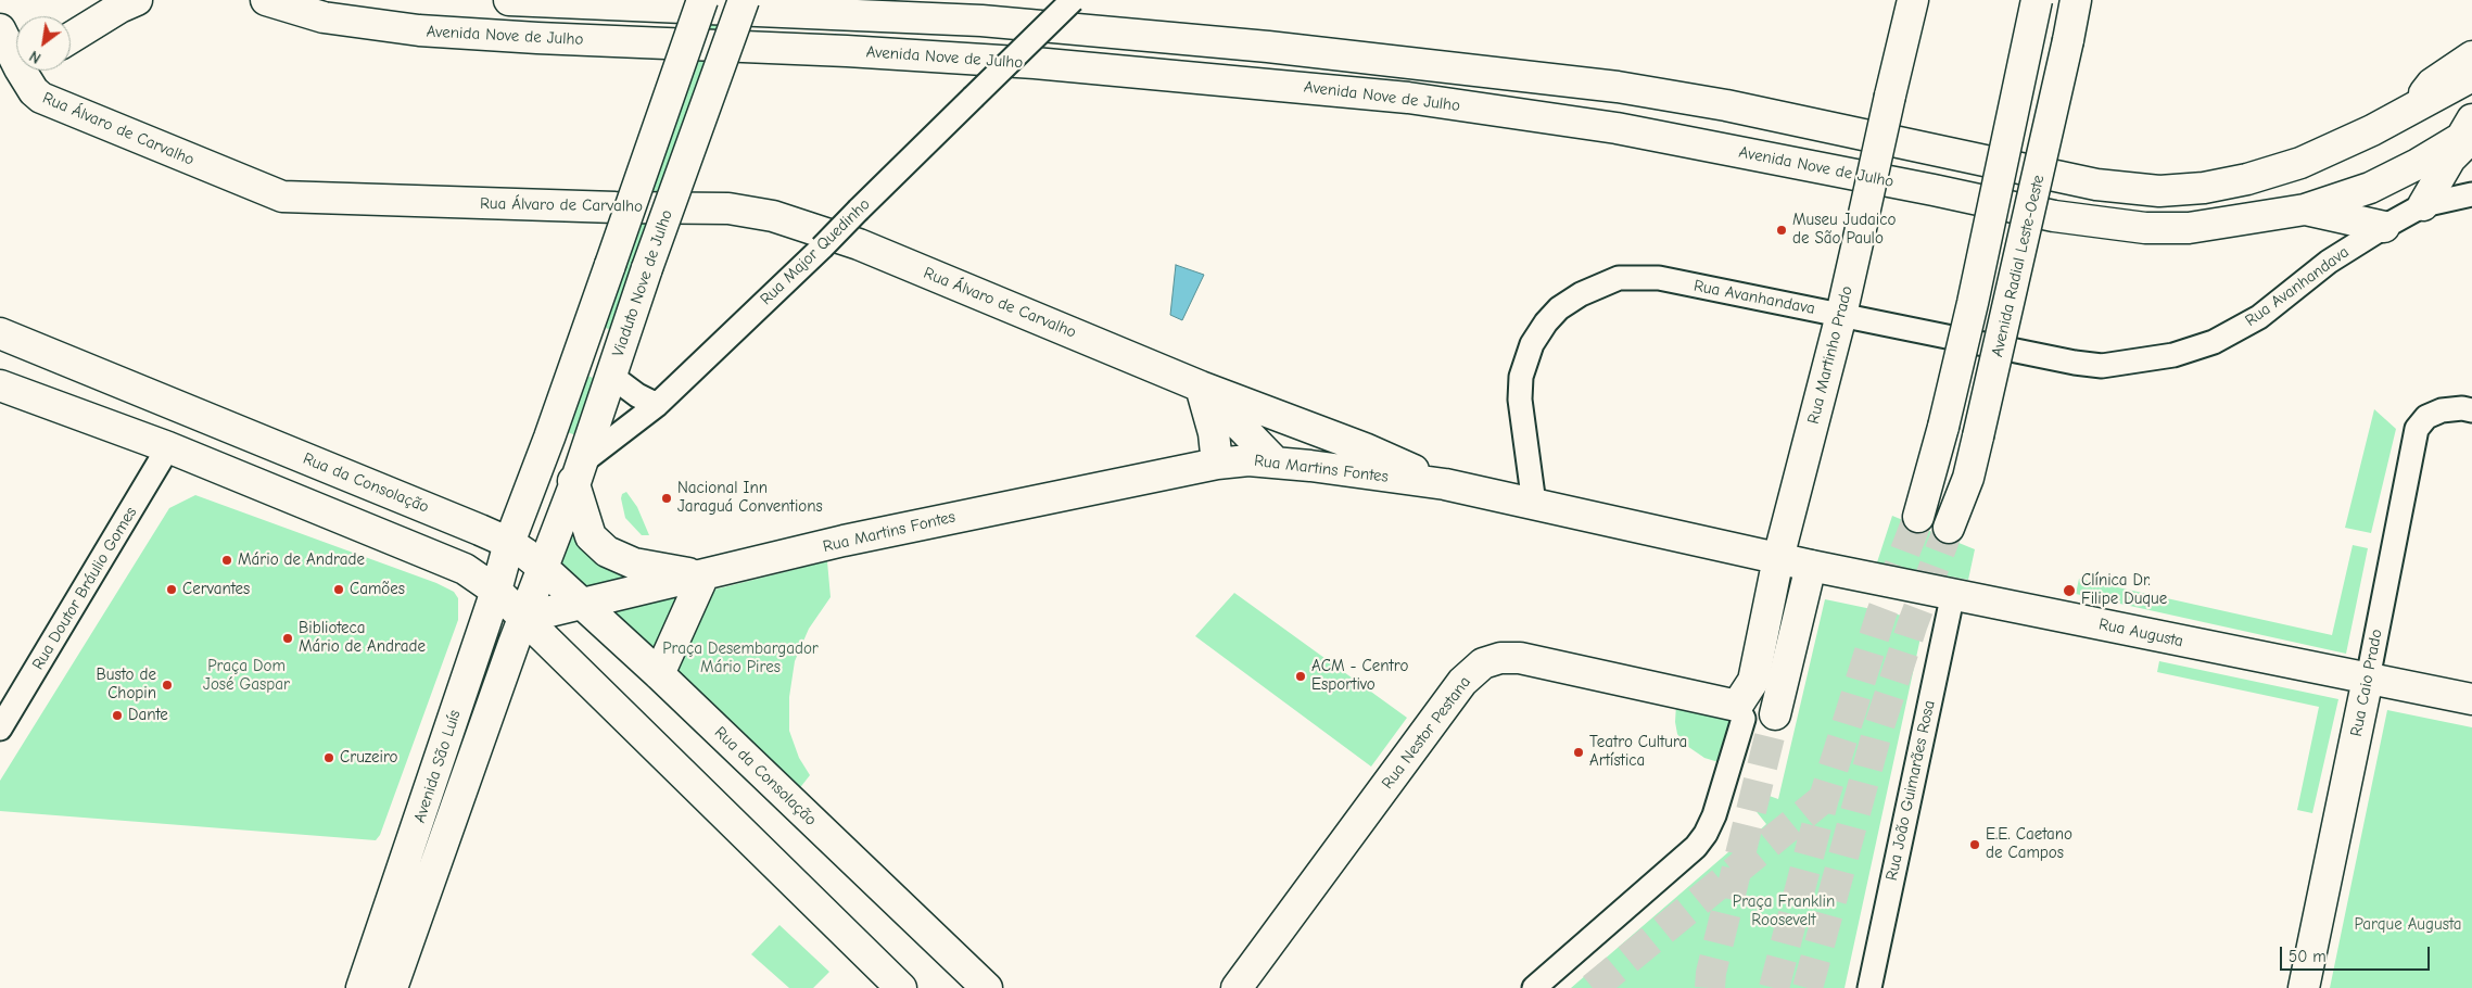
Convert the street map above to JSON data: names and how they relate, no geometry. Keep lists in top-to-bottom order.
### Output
{
  "streets": {
    "main road": [
      "Avenida Nove de Julho",
      "Rua Álvaro de Carvalho",
      "Avenida Radial Leste-Oeste",
      "Viaduto Nove de Julho",
      "Rua Martinho Prado",
      "Rua Martins Fontes",
      "Rua da Consolação",
      "Rua Augusta",
      "Rua Caio Prado",
      "Rua Nestor Pestana",
      "Avenida São Luís"
    ],
    "street": [
      "Rua Major Quedinho",
      "Rua Avanhandava",
      "Rua Doutor Bráulio Gomes",
      "Rua João Guimarães Rosa"
    ]
  },
  "crossings": [
    ["Rua Álvaro de Carvalho", "Rua Martins Fontes"],
    ["Rua Major Quedinho", "Viaduto Nove de Julho"],
    ["Rua Major Quedinho", "Rua Martins Fontes"],
    ["Viaduto Nove de Julho", "Rua Martins Fontes"],
    ["Viaduto Nove de Julho", "Rua da Consolação"],
    ["Viaduto Nove de Julho", "Avenida São Luís"],
    ["Rua Avanhandava", "Rua Martinho Prado"],
    ["Rua Avanhandava", "Rua Martins Fontes"],
    ["Rua Martinho Prado", "Rua Martins Fontes"],
    ["Rua Martinho Prado", "Rua Nestor Pestana"],
    ["Rua Martins Fontes", "Rua da Consolação"],
    ["Rua Martins Fontes", "Rua Augusta"],
    ["Rua Martins Fontes", "Avenida São Luís"],
    ["Rua da Consolação", "Avenida São Luís"],
    ["Rua Augusta", "Rua Caio Prado"],
    ["Rua Augusta", "Rua João Guimarães Rosa"]
  ],
  "parks": [
    "Praça Desembargador Mário Pires",
    "Praça Dom José Gaspar",
    "Praça Franklin Roosevelt",
    "Parque Augusta"
  ],
  "places": [
    "Museu Judaico de São Paulo",
    "Nacional Inn Jaraguá Conventions",
    "Mário de Andrade",
    "Cervantes",
    "Camões",
    "Clínica Dr. Filipe Duque",
    "Biblioteca Mário de Andrade",
    "ACM - Centro Esportivo",
    "Busto de Chopin",
    "Dante",
    "Teatro Cultura Artística",
    "Cruzeiro",
    "E.E. Caetano de Campos"
  ],
  "scale_bar": "50 m",
  "north": "bottom left"
}
